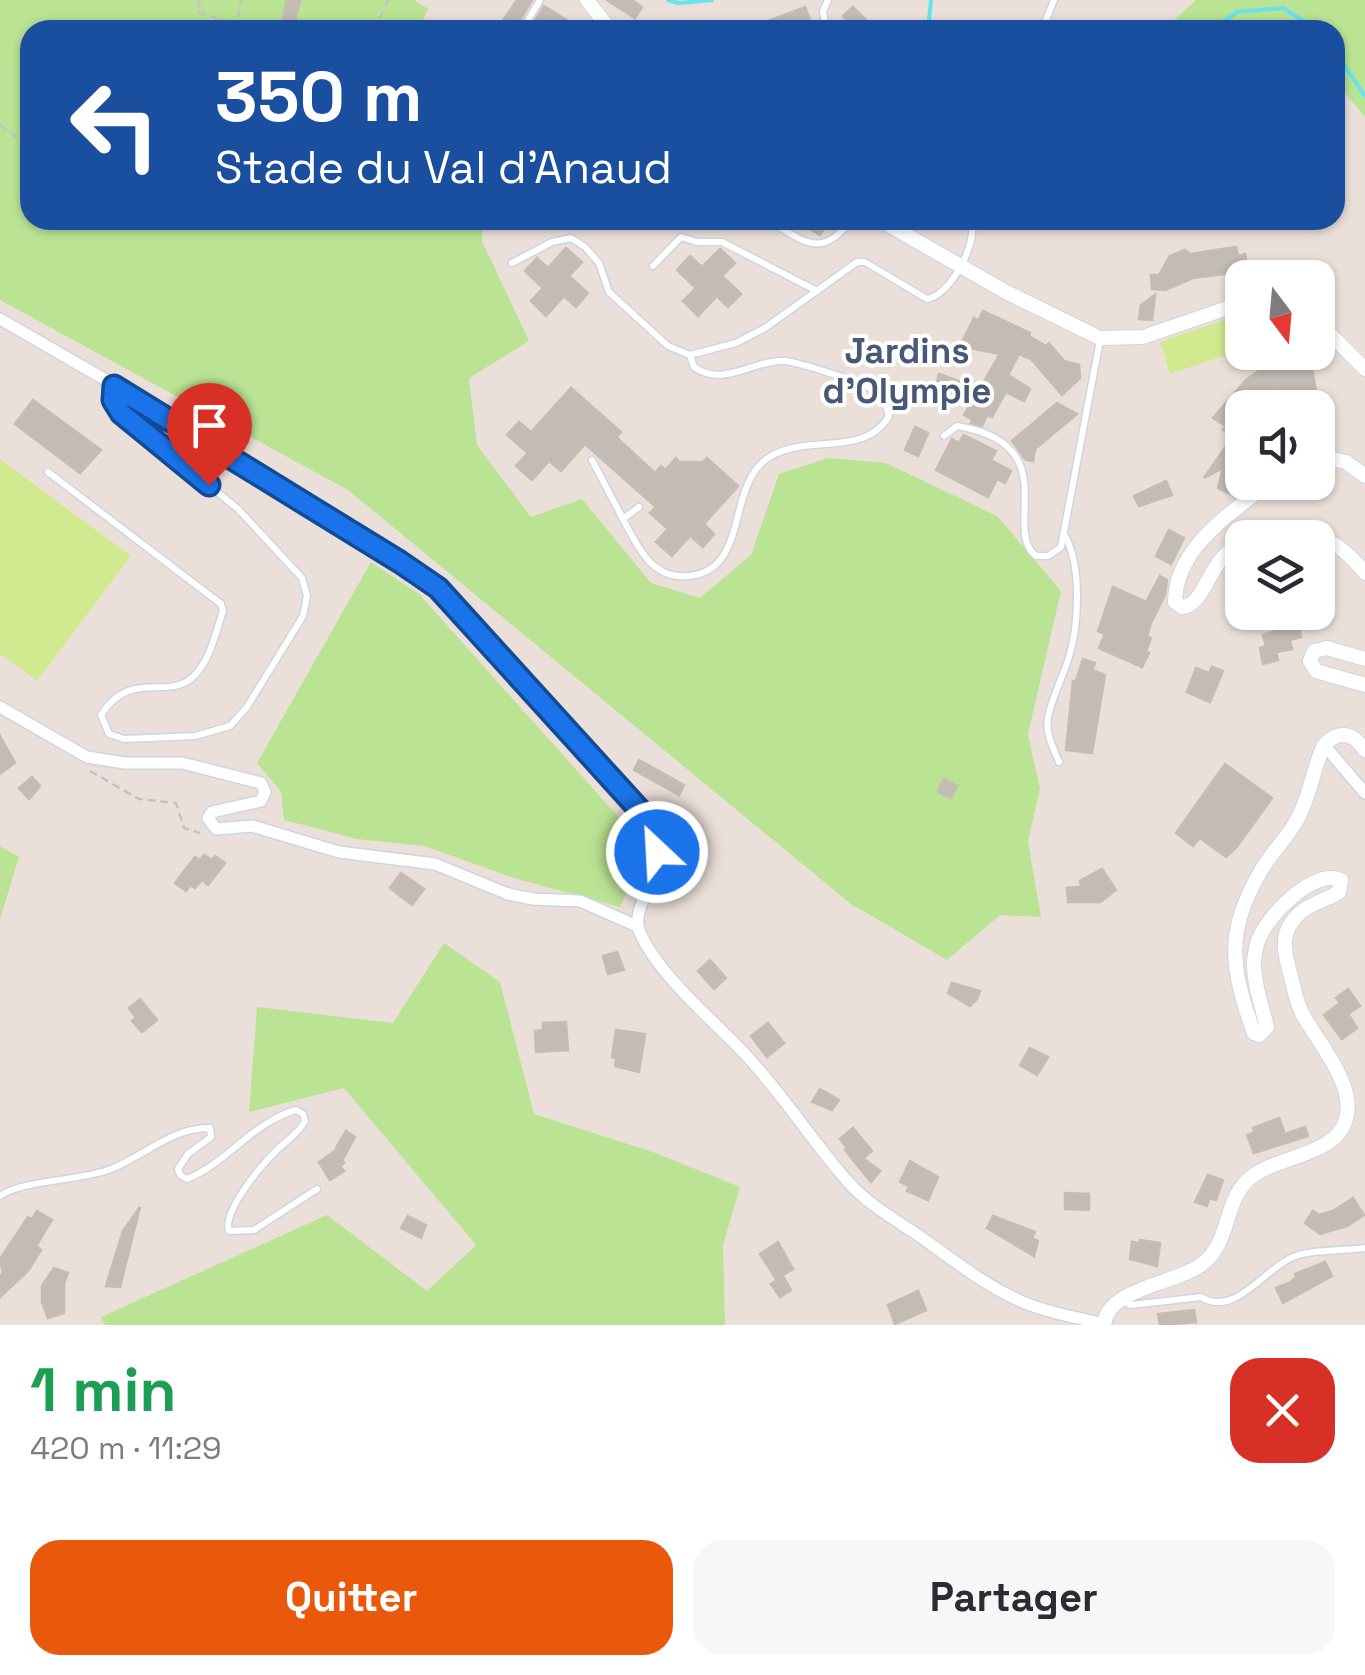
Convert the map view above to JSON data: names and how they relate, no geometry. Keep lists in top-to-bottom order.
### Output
{
  "districts": ["Jardins d'Olympie"],
  "north": "bottom",
  "page": {
    "turn": ["350 m", "Stade du Val d'Anaud"],
    "heading": ["1 min", "420 m · 11:29"],
    "buttons": ["Quitter", "Partager"]
  }
}
